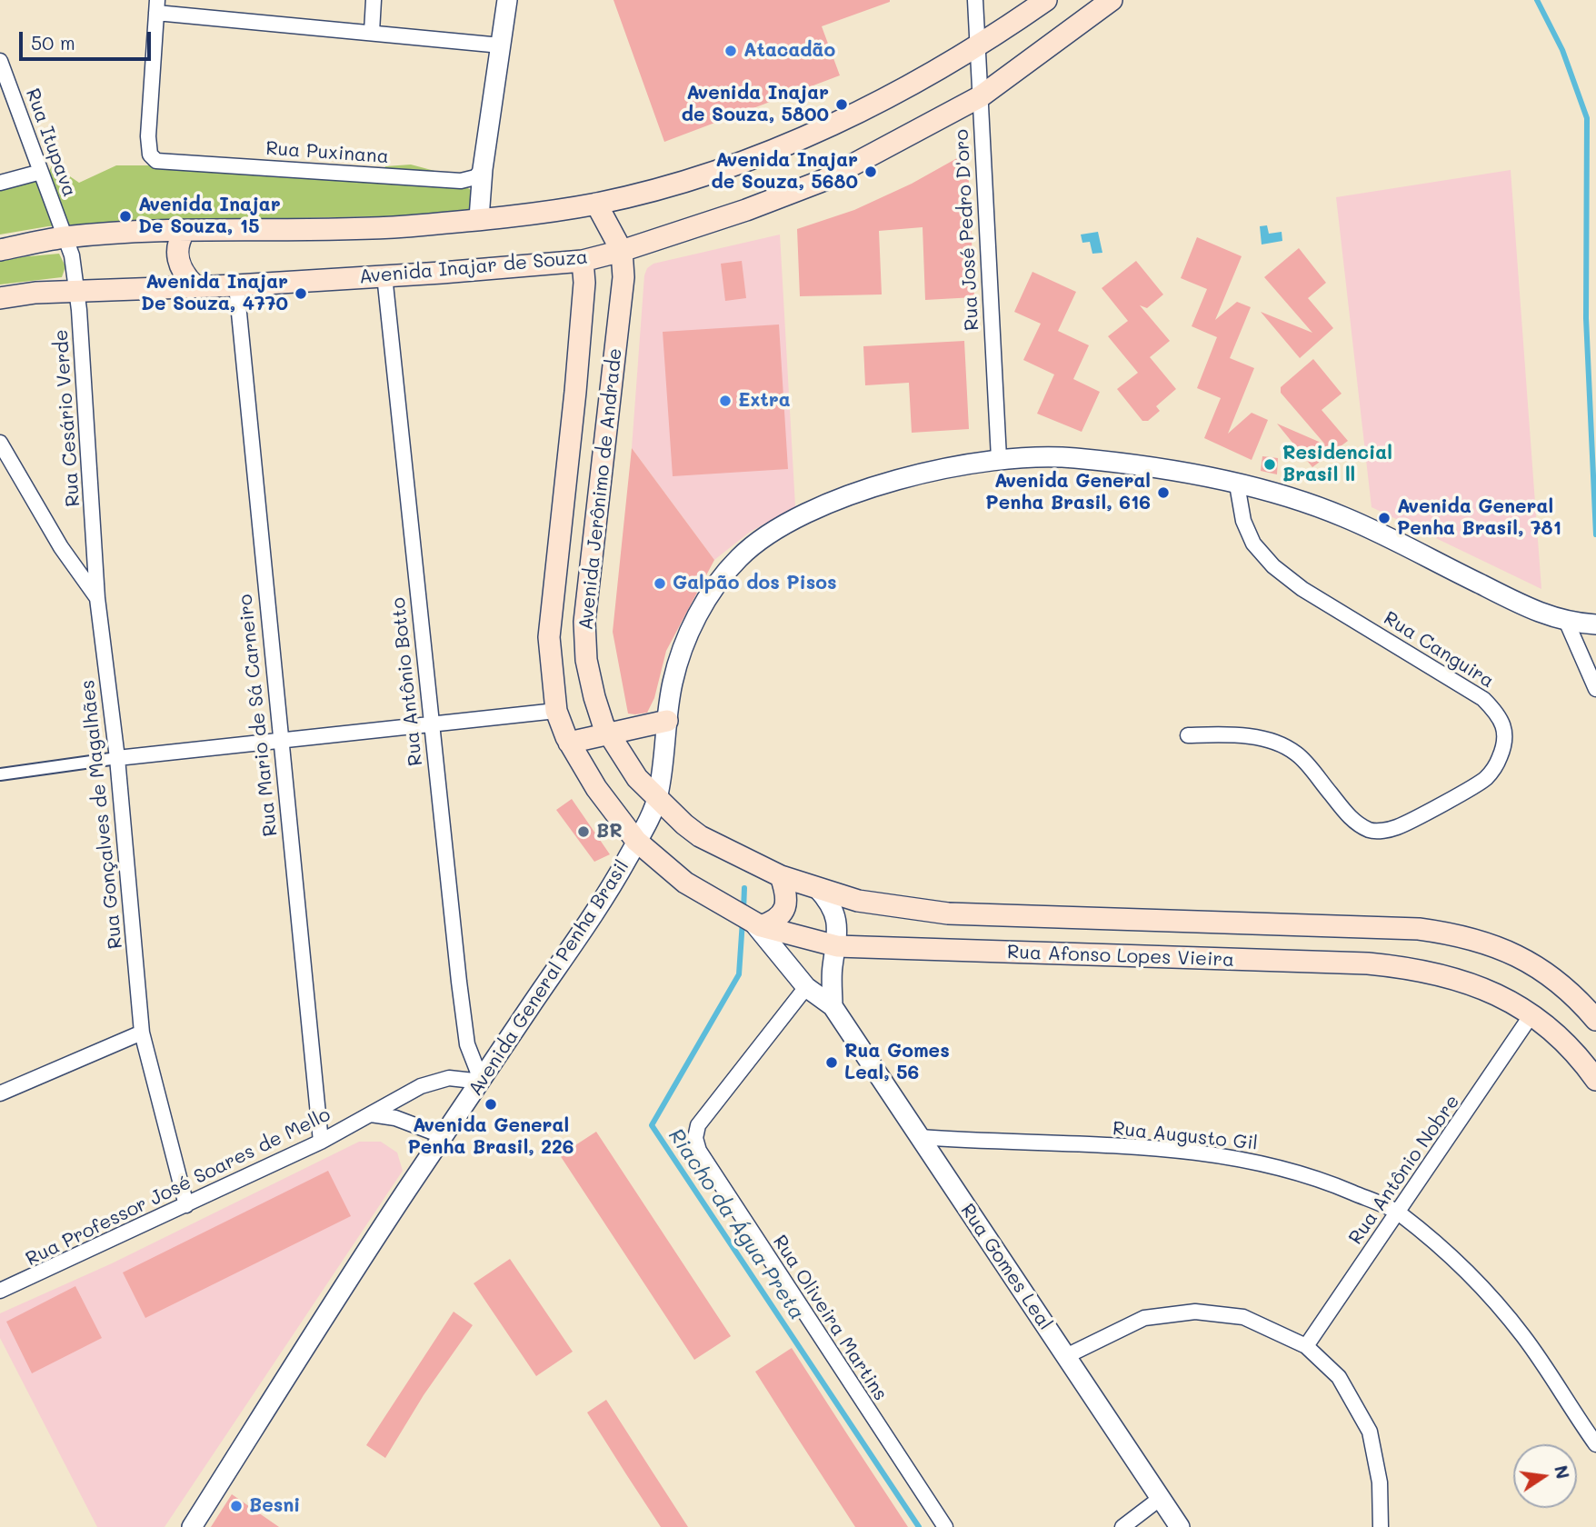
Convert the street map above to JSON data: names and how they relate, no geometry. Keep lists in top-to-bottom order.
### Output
{
  "streets": {
    "main road": ["Avenida Inajar de Souza", "Avenida Jerônimo de Andrade", "Rua Afonso Lopes Vieira"],
    "street": [
      "Rua Itupava",
      "Rua Puxinana",
      "Rua José Pedro D'oro",
      "Rua Cesário Verde",
      "Rua Canguira",
      "Rua Antônio Botto",
      "Rua Mario de Sá Carneiro",
      "Rua Gonçalves de Magalhães",
      "Avenida General Penha Brasil",
      "Rua Augusto Gil",
      "Rua Antônio Nobre",
      "Rua Professor José Soares de Mello",
      "Rua Gomes Leal",
      "Rua Oliveira Martins"
    ]
  },
  "crossings": [
    ["Rua Itupava", "Rua Cesário Verde"],
    ["Rua José Pedro D'oro", "Avenida Inajar de Souza"],
    ["Rua José Pedro D'oro", "Avenida General Penha Brasil"],
    ["Avenida Inajar de Souza", "Rua Cesário Verde"],
    ["Avenida Inajar de Souza", "Avenida Jerônimo de Andrade"],
    ["Avenida Inajar de Souza", "Rua Antônio Botto"],
    ["Avenida Inajar de Souza", "Rua Mario de Sá Carneiro"],
    ["Rua Cesário Verde", "Rua Gonçalves de Magalhães"],
    ["Avenida Jerônimo de Andrade", "Rua Afonso Lopes Vieira"],
    ["Avenida Jerônimo de Andrade", "Avenida General Penha Brasil"],
    ["Rua Canguira", "Avenida General Penha Brasil"],
    ["Rua Antônio Botto", "Avenida General Penha Brasil"],
    ["Rua Antônio Botto", "Rua Professor José Soares de Mello"],
    ["Rua Mario de Sá Carneiro", "Rua Professor José Soares de Mello"],
    ["Rua Gonçalves de Magalhães", "Rua Professor José Soares de Mello"],
    ["Rua Afonso Lopes Vieira", "Avenida General Penha Brasil"],
    ["Rua Afonso Lopes Vieira", "Rua Antônio Nobre"],
    ["Rua Afonso Lopes Vieira", "Rua Gomes Leal"],
    ["Avenida General Penha Brasil", "Rua Professor José Soares de Mello"],
    ["Rua Augusto Gil", "Rua Antônio Nobre"],
    ["Rua Augusto Gil", "Rua Gomes Leal"],
    ["Rua Gomes Leal", "Rua Oliveira Martins"]
  ],
  "water": ["Riacho da Água Preta"],
  "places": [
    "Atacadão",
    "Avenida Inajar de Souza, 5800",
    "Avenida Inajar de Souza, 5680",
    "Avenida Inajar De Souza, 15",
    "Avenida Inajar De Souza, 4770",
    "Extra",
    "Residencial Brasil ll",
    "Avenida General Penha Brasil, 616",
    "Avenida General Penha Brasil, 781",
    "Galpão dos Pisos",
    "BR",
    "Rua Gomes Leal, 56",
    "Avenida General Penha Brasil, 226",
    "Besni"
  ],
  "scale_bar": "50 m",
  "north": "right"
}
